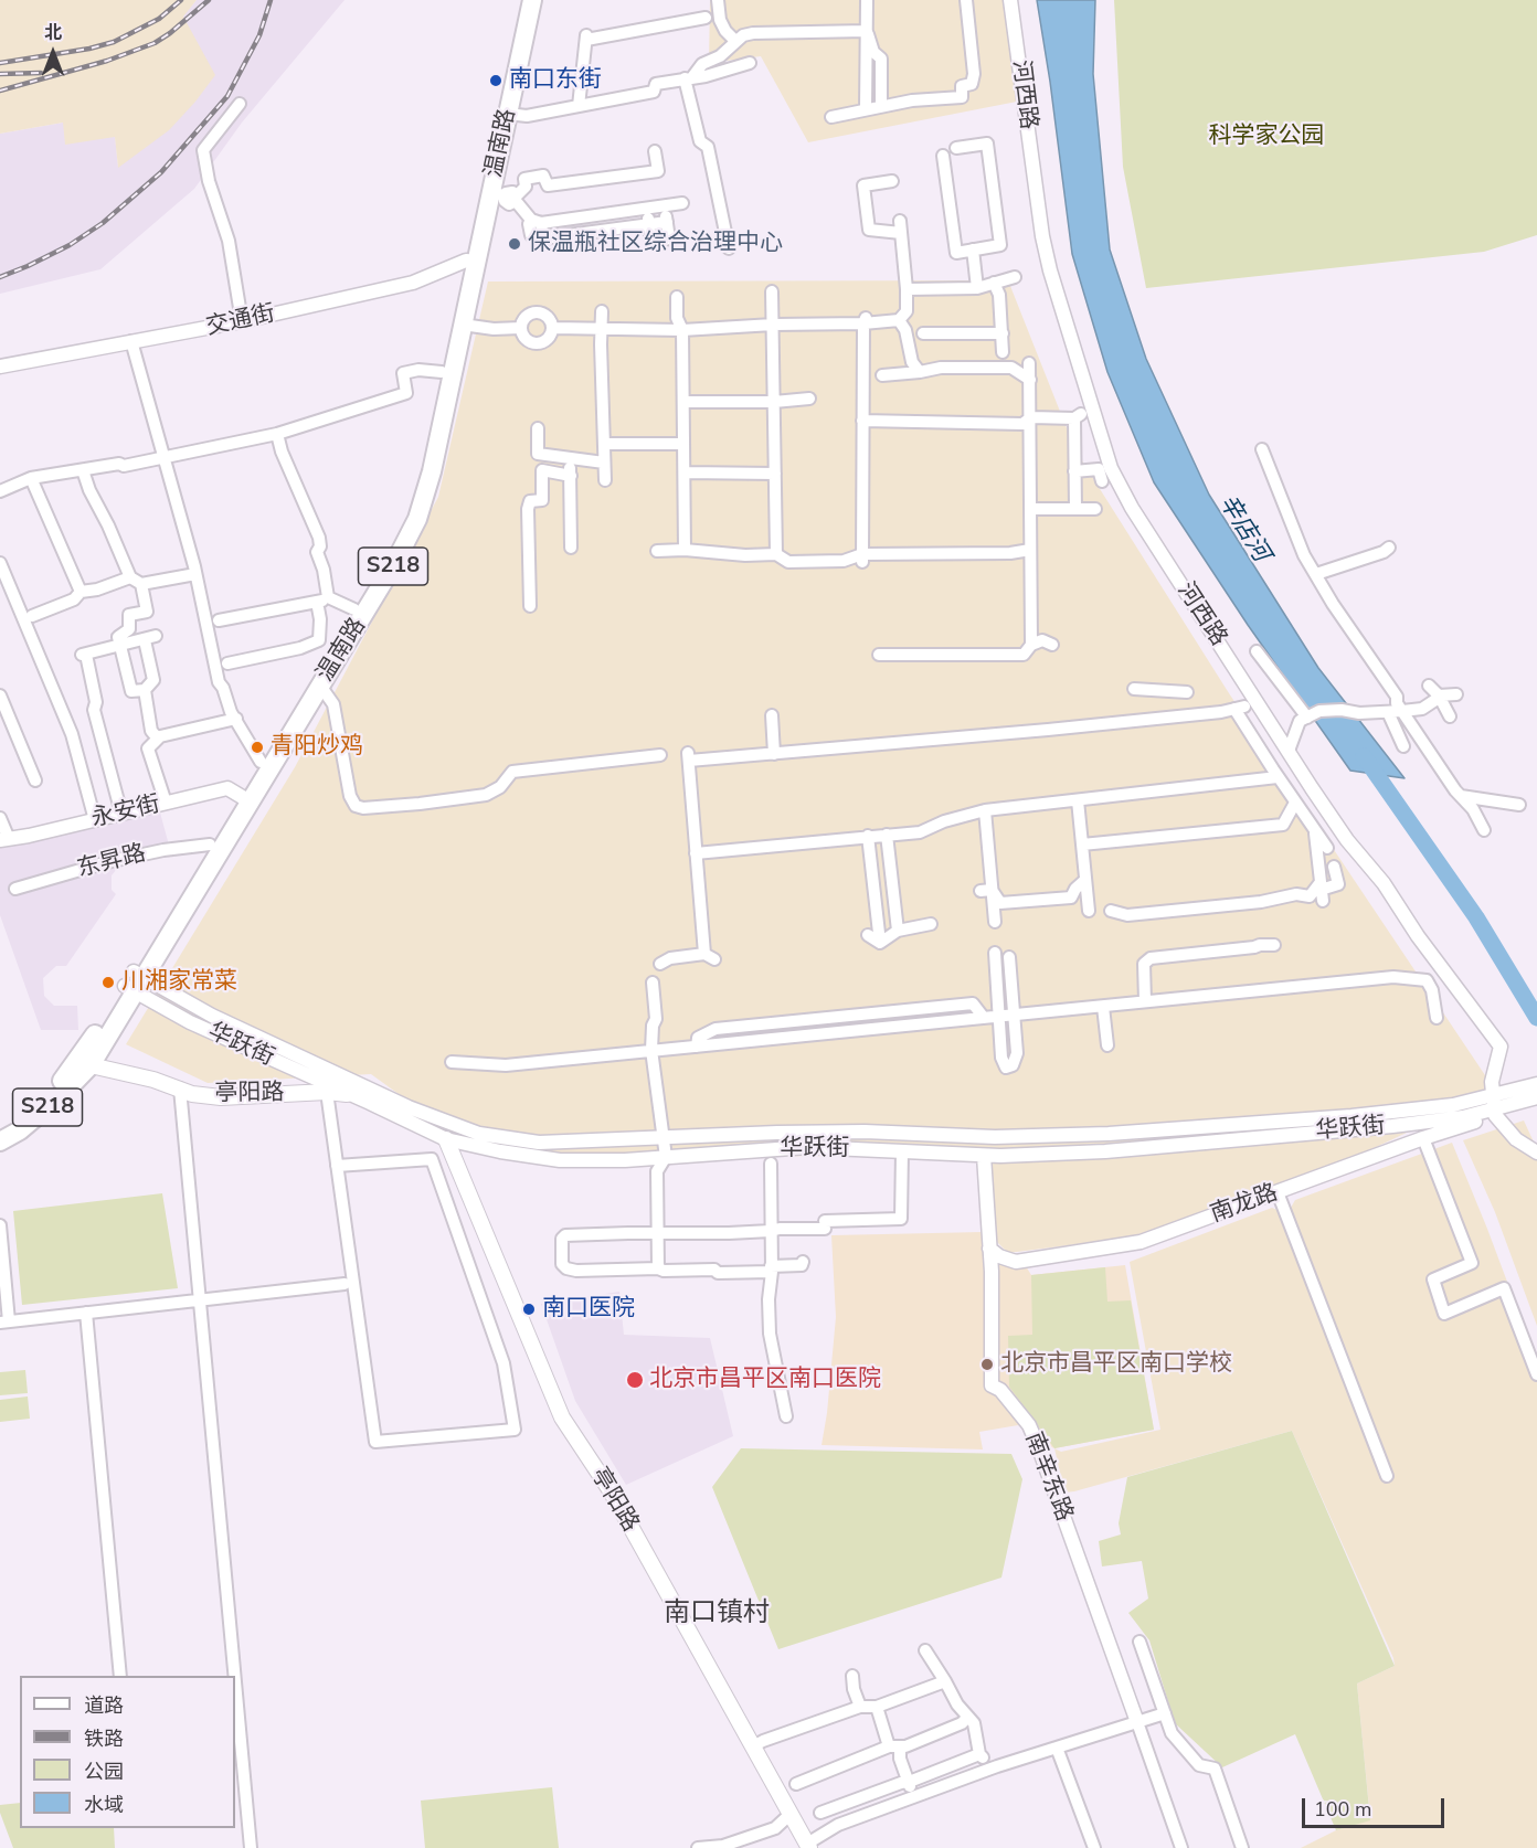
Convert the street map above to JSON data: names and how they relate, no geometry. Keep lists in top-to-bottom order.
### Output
{
  "streets": {
    "main road": ["温南路", "S218", "亭阳路"],
    "street": [
      "河西路",
      "交通街",
      "永安街",
      "东昇路",
      "华跃街",
      "南龙路",
      "南辛东路"
    ]
  },
  "crossings": [
    ["河西路", "华跃街"],
    ["河西路", "南龙路"],
    ["温南路", "交通街"],
    ["温南路", "永安街"],
    ["温南路", "东昇路"],
    ["温南路", "华跃街"],
    ["温南路", "亭阳路"],
    ["华跃街", "亭阳路"],
    ["华跃街", "南龙路"],
    ["华跃街", "南辛东路"],
    ["南龙路", "南辛东路"]
  ],
  "districts": ["南口镇村"],
  "water": ["辛店河"],
  "parks": ["科学家公园"],
  "places": [
    "南口东街",
    "保温瓶社区综合治理中心",
    "青阳炒鸡",
    "川湘家常菜",
    "南口医院",
    "北京市昌平区南口学校",
    "北京市昌平区南口医院"
  ],
  "legend": [
    "道路",
    "铁路",
    "公园",
    "水域"
  ],
  "scale_bar": "100 m",
  "north": "top"
}
